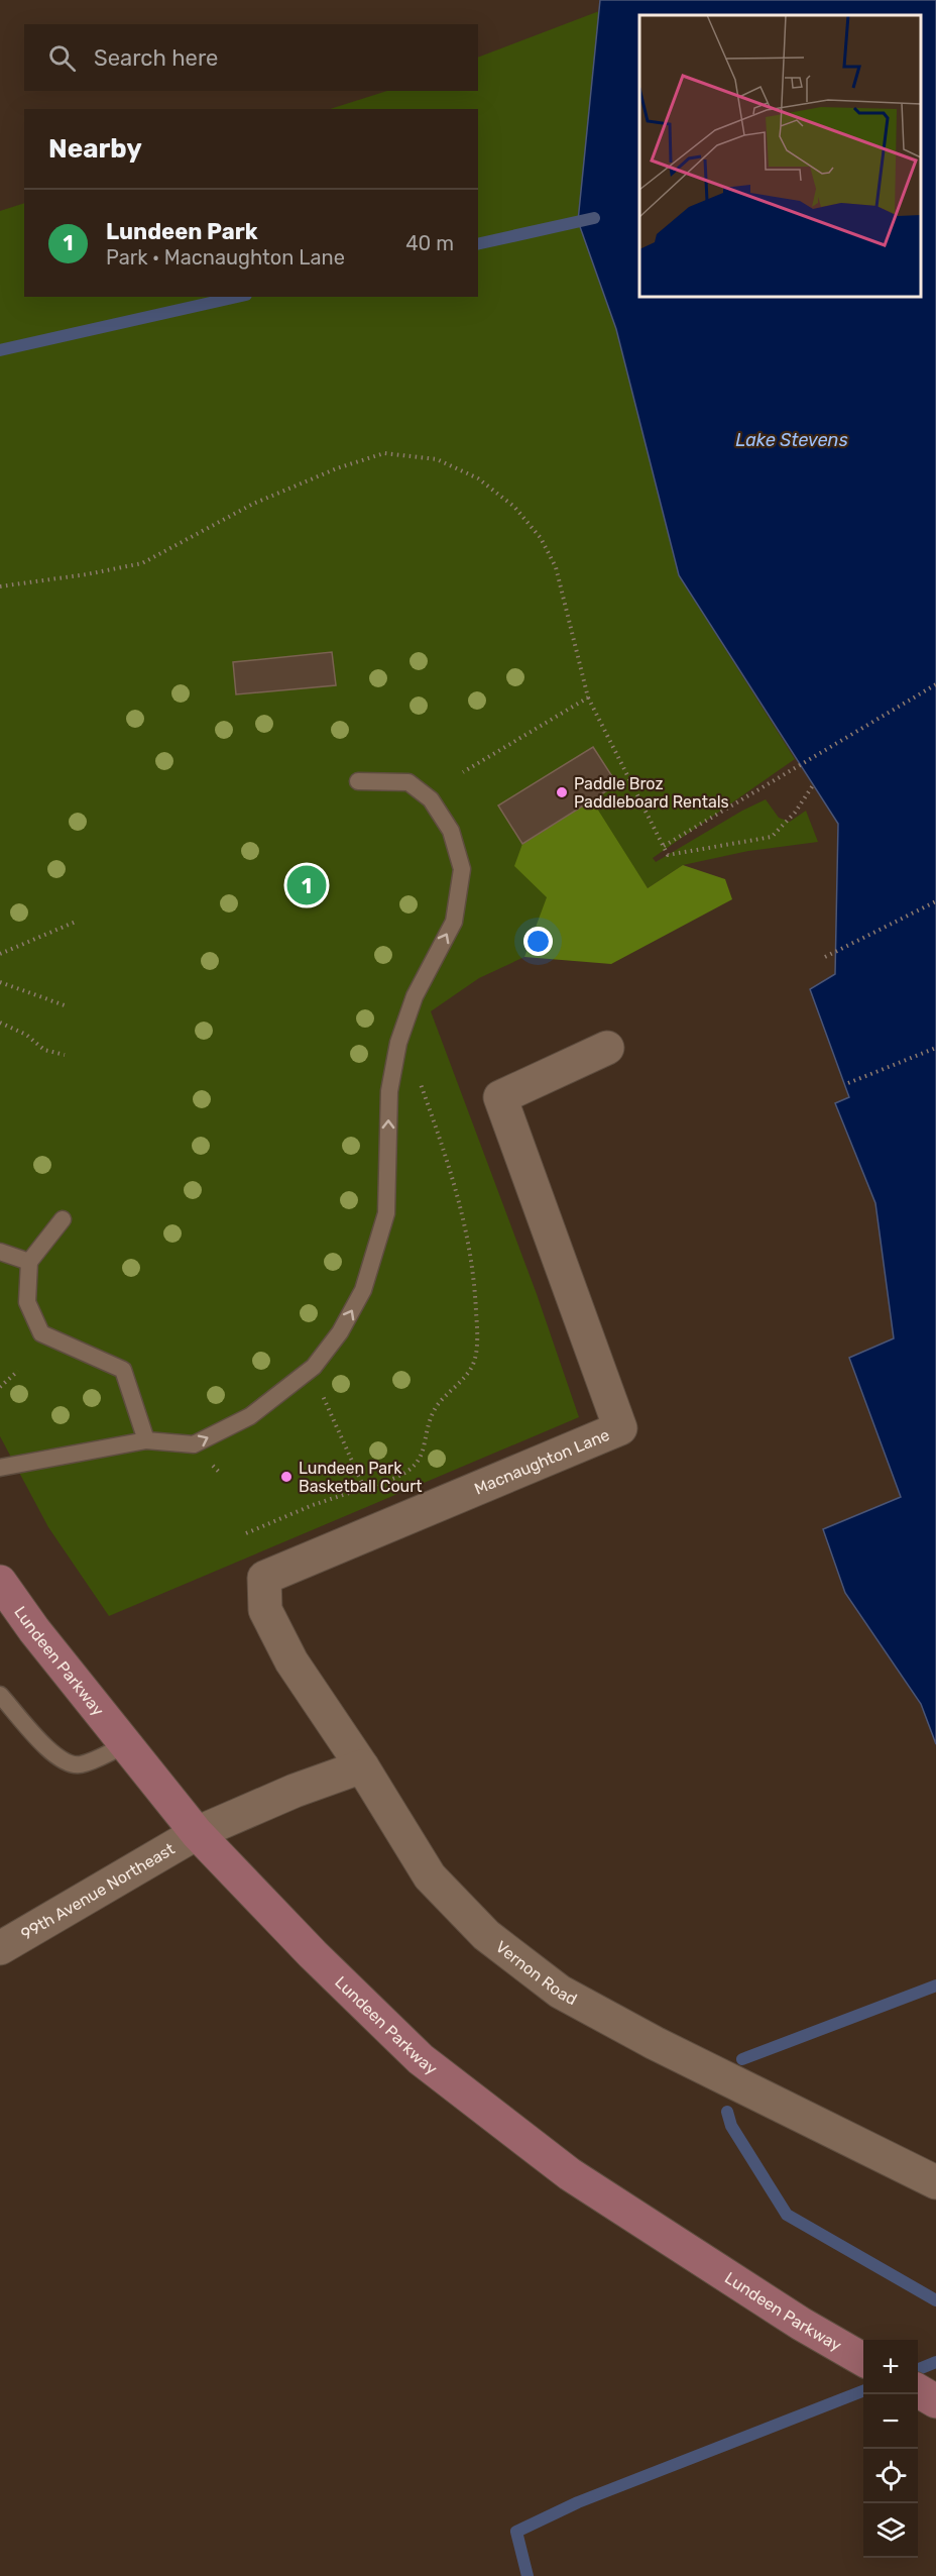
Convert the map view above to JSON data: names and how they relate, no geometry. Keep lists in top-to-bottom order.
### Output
{
  "streets": {
    "main road": ["Lundeen Parkway"],
    "street": ["Macnaughton Lane", "99th Avenue Northeast", "Vernon Road"]
  },
  "crossings": [
    ["Macnaughton Lane", "Vernon Road"],
    ["Lundeen Parkway", "99th Avenue Northeast"]
  ],
  "water": ["Lake Stevens"],
  "places": ["Paddle Broz Paddleboard Rentals", "Lundeen Park Basketball Court"],
  "page": {
    "search": "Search here",
    "heading": "Nearby",
    "list": [
      {
        "mark": "1",
        "name": "Lundeen Park",
        "note": "Park · Macnaughton Lane",
        "value": "40 m"
      }
    ],
    "pins": "1",
    "map_buttons": ["+", "−"]
  }
}
